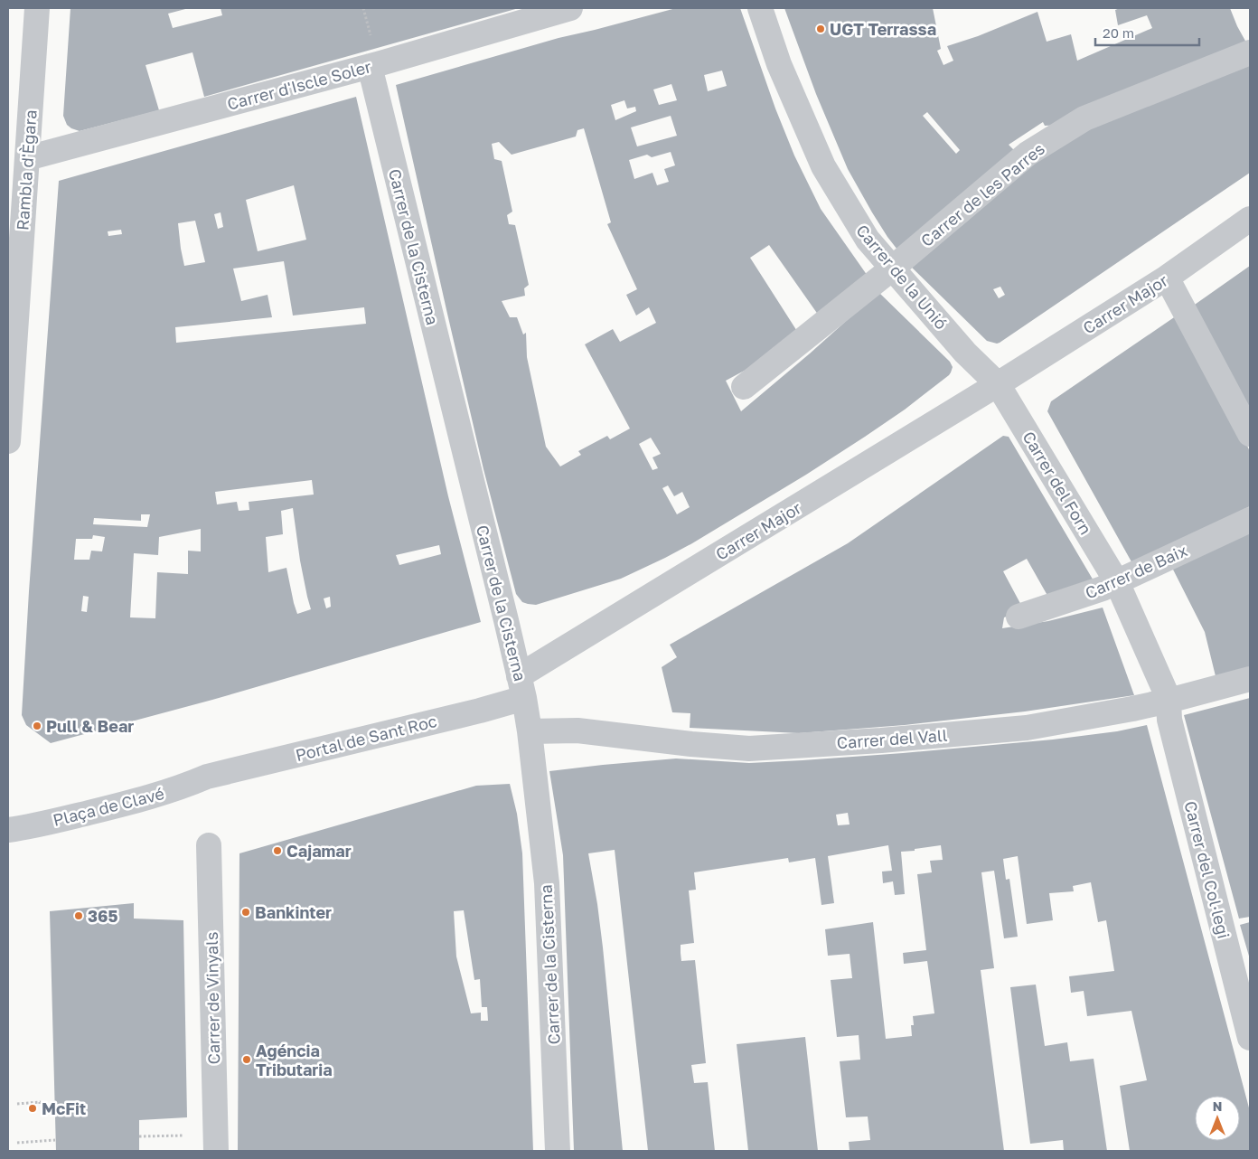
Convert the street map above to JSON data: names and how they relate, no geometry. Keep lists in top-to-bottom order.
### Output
{
  "streets": {
    "street": [
      "Carrer d'Iscle Soler",
      "Rambla d'Ègara",
      "Carrer de les Parres",
      "Carrer de la Cisterna",
      "Carrer de la Unió",
      "Carrer Major",
      "Carrer del Forn",
      "Carrer de Baix",
      "Portal de Sant Roc",
      "Carrer del Vall",
      "Plaça de Clavé",
      "Carrer del Col·legi",
      "Carrer de Vinyals"
    ]
  },
  "crossings": [
    ["Carrer d'Iscle Soler", "Rambla d'Ègara"],
    ["Carrer d'Iscle Soler", "Carrer de la Cisterna"],
    ["Carrer de les Parres", "Carrer de la Unió"],
    ["Carrer de la Cisterna", "Carrer Major"],
    ["Carrer de la Cisterna", "Portal de Sant Roc"],
    ["Carrer de la Cisterna", "Carrer del Vall"],
    ["Carrer de la Unió", "Carrer Major"],
    ["Carrer de la Unió", "Carrer del Forn"],
    ["Carrer Major", "Carrer del Forn"],
    ["Carrer Major", "Portal de Sant Roc"],
    ["Carrer del Forn", "Carrer de Baix"],
    ["Carrer del Forn", "Carrer del Vall"],
    ["Carrer del Forn", "Carrer del Col·legi"],
    ["Portal de Sant Roc", "Plaça de Clavé"],
    ["Carrer del Vall", "Carrer del Col·legi"]
  ],
  "places": [
    "UGT Terrassa",
    "Pull & Bear",
    "Cajamar",
    "Bankinter",
    "365",
    "Agéncia Tributaria",
    "McFit"
  ],
  "scale_bar": "20 m",
  "north": "top"
}
